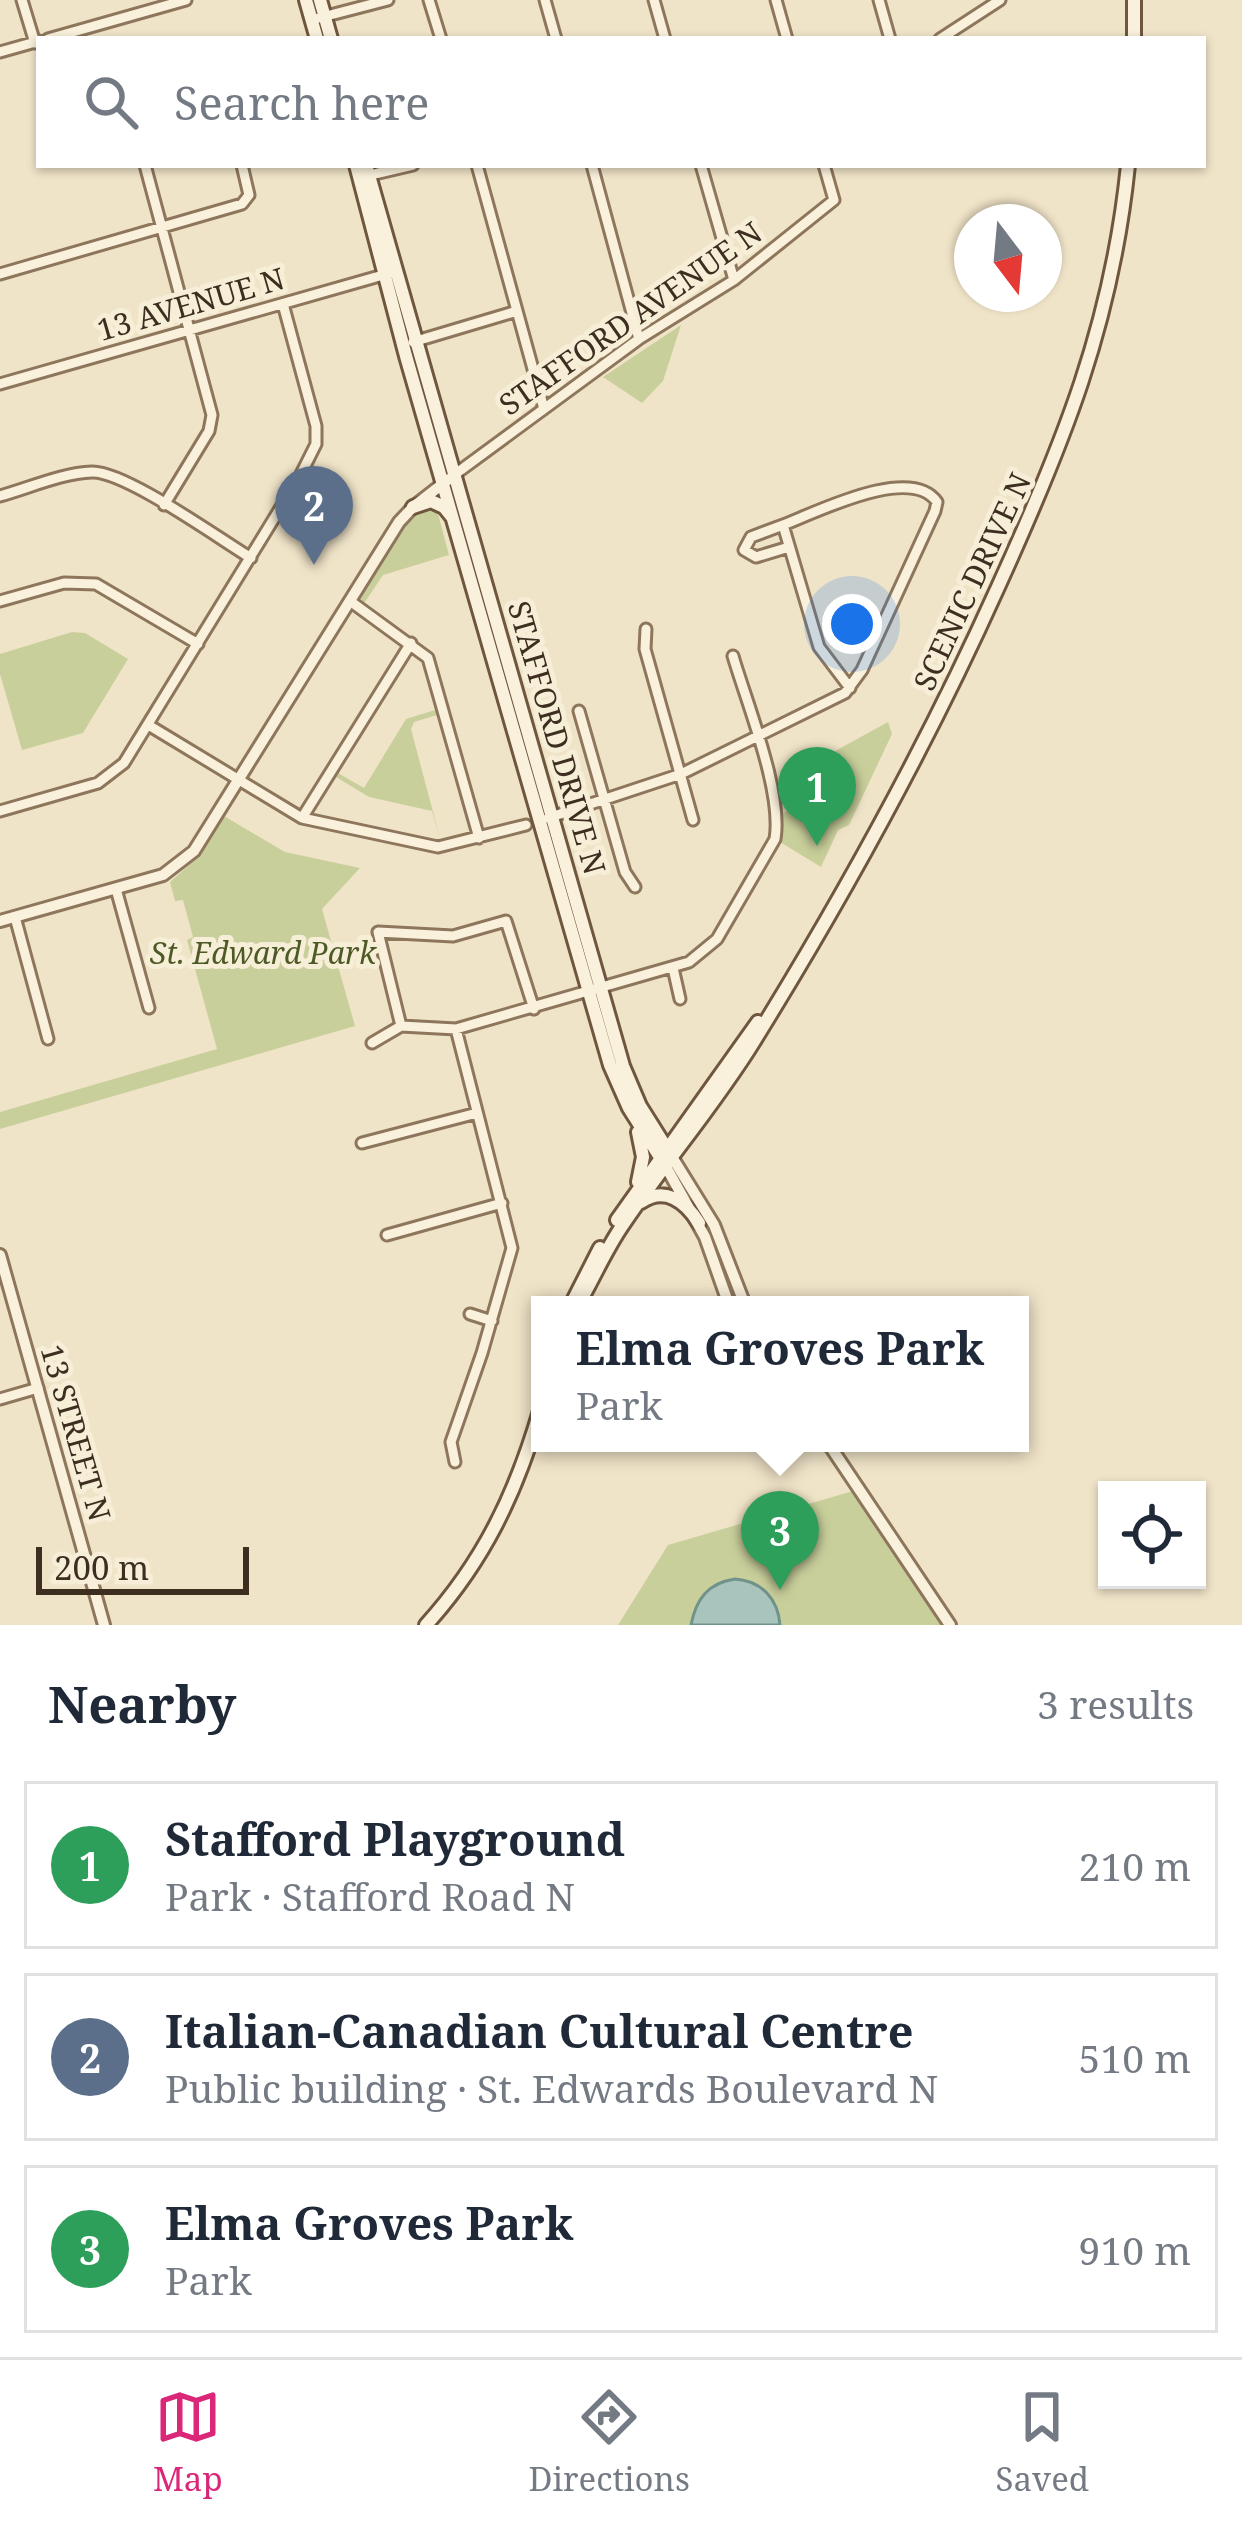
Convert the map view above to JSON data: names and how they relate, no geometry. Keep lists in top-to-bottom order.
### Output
{
  "streets": {
    "main road": ["SCENIC DRIVE N", "STAFFORD DRIVE N"],
    "street": ["13 AVENUE N", "STAFFORD AVENUE N", "13 STREET N"]
  },
  "crossings": [
    ["13 AVENUE N", "STAFFORD DRIVE N"],
    ["STAFFORD AVENUE N", "STAFFORD DRIVE N"],
    ["SCENIC DRIVE N", "STAFFORD DRIVE N"]
  ],
  "parks": ["St. Edward Park"],
  "scale_bar": "200 m",
  "north": "bottom",
  "page": {
    "search": "Search here",
    "pins": ["2", "1", "3"],
    "popup": ["Elma Groves Park", "Park"],
    "scale": "200 m",
    "heading": ["Nearby", "3 results"],
    "list": [
      {
        "mark": "1",
        "name": "Stafford Playground",
        "note": "Park · Stafford Road N",
        "value": "210 m"
      },
      {
        "mark": "2",
        "name": "Italian-Canadian Cultural Centre",
        "note": "Public building · St. Edwards Boulevard N",
        "value": "510 m"
      },
      {
        "mark": "3",
        "name": "Elma Groves Park",
        "note": "Park",
        "value": "910 m"
      }
    ],
    "nav": ["Map", "Directions", "Saved"]
  }
}
